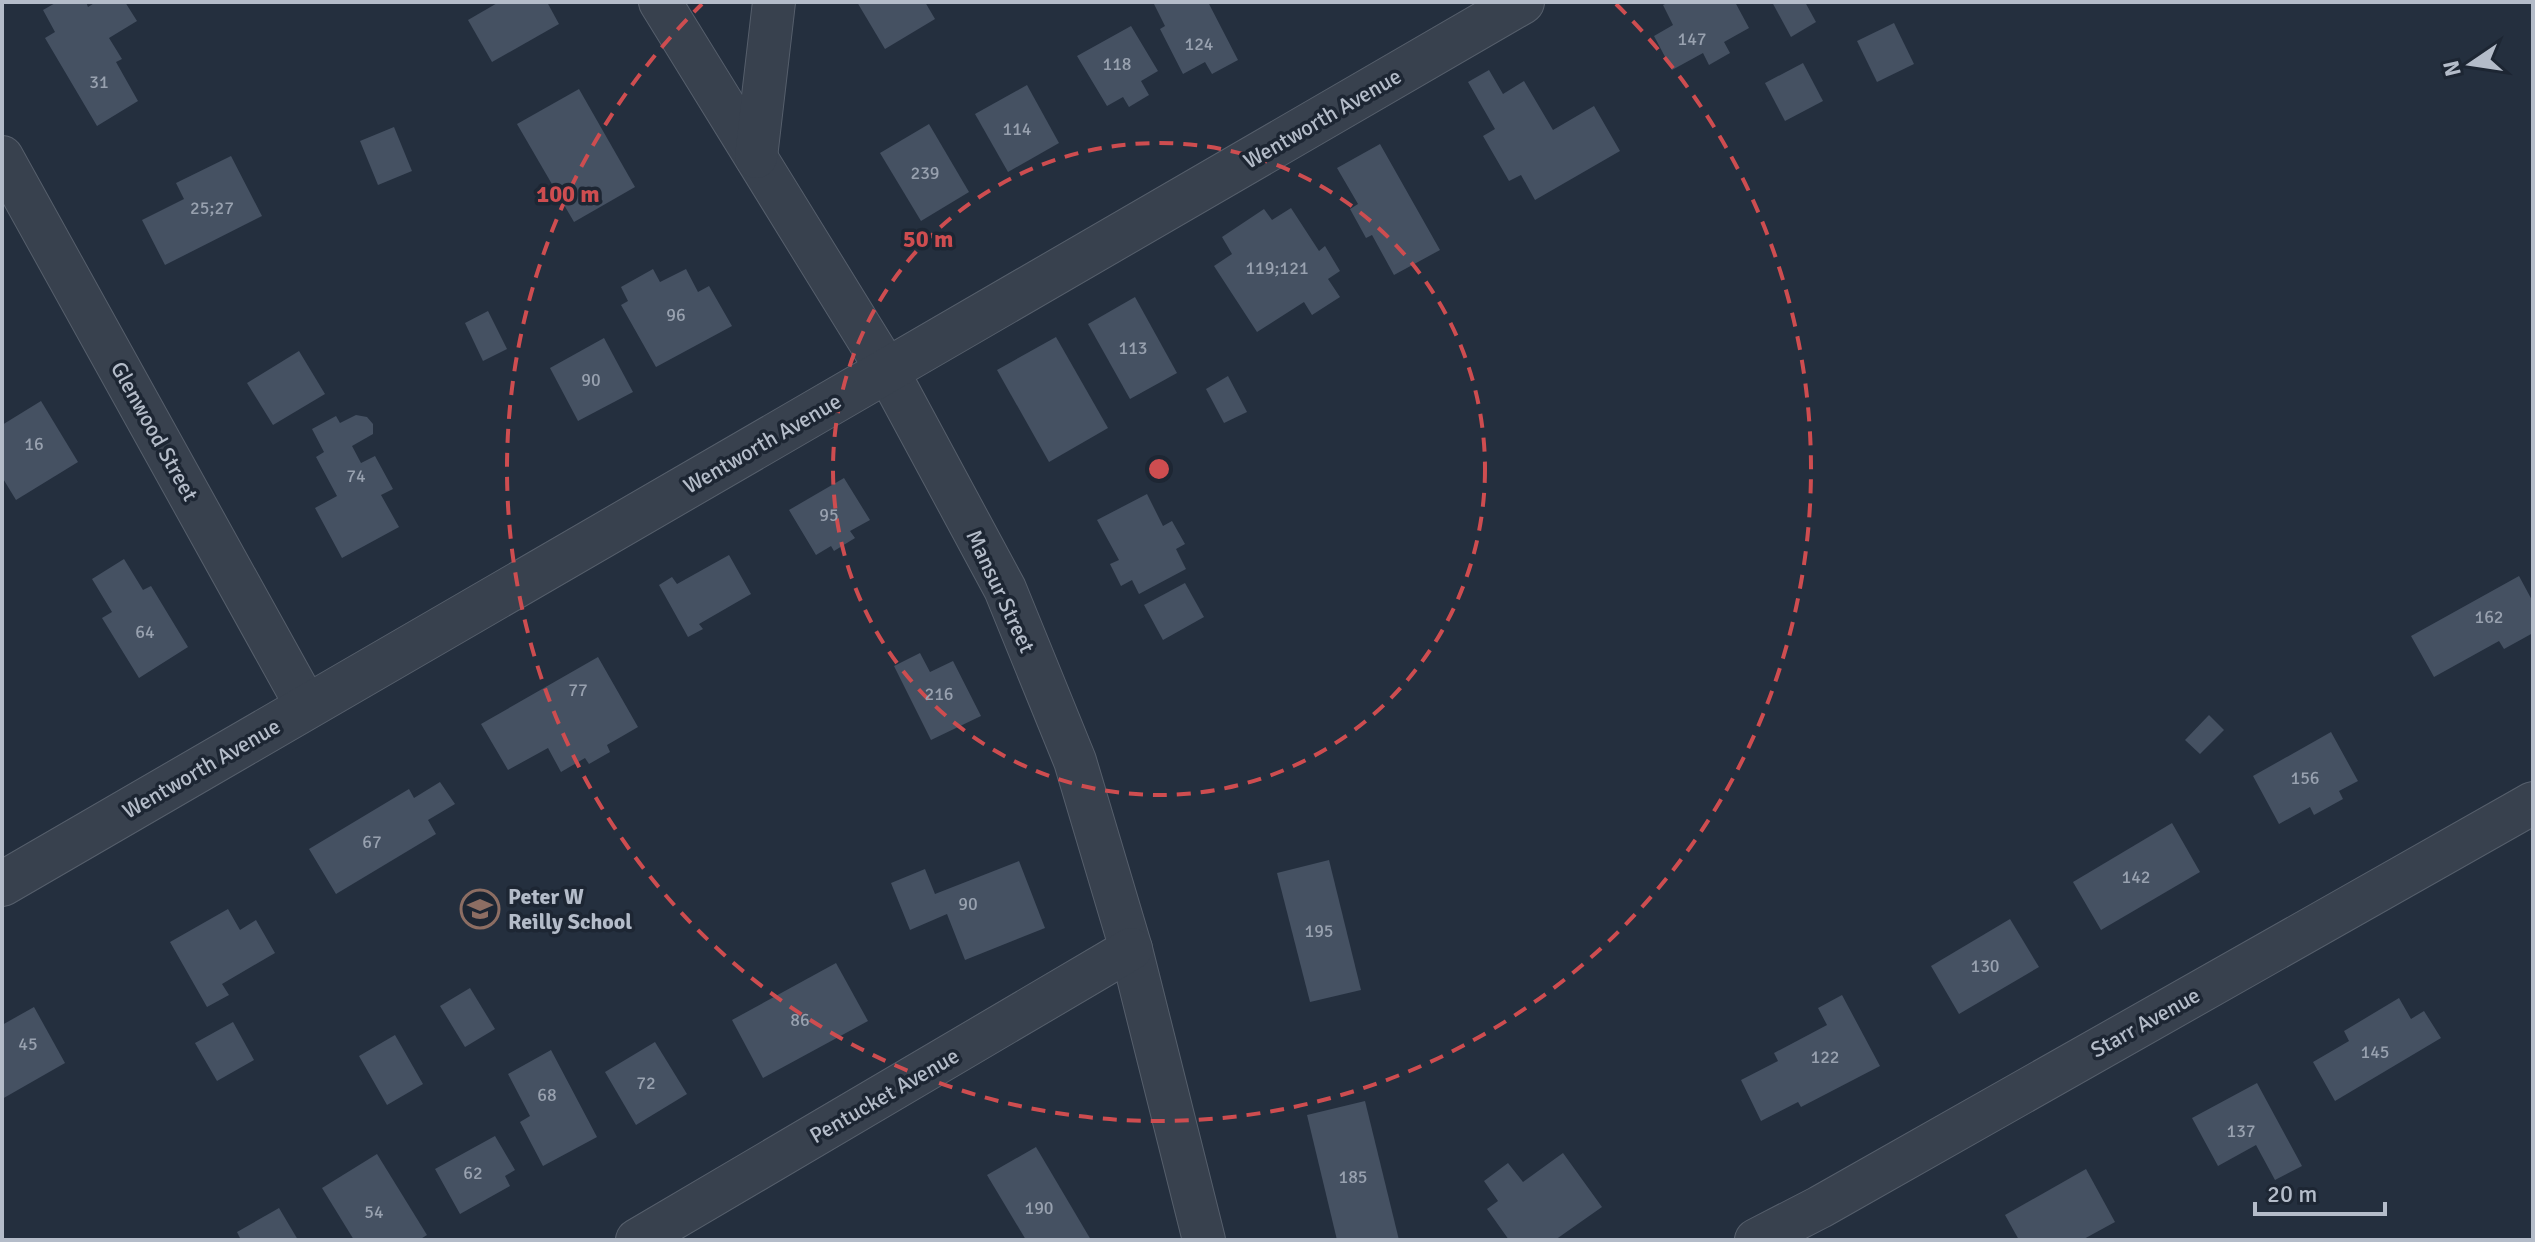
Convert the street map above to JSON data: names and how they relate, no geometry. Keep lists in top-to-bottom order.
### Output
{
  "streets": {
    "street": [
      "Wentworth Avenue",
      "Glenwood Street",
      "Mansur Street",
      "Starr Avenue",
      "Pentucket Avenue"
    ]
  },
  "crossings": [
    ["Wentworth Avenue", "Glenwood Street"],
    ["Wentworth Avenue", "Mansur Street"],
    ["Mansur Street", "Pentucket Avenue"]
  ],
  "places": {
    "school or university": ["Peter W Reilly School"]
  },
  "house_numbers": [
    "147",
    "124",
    "118",
    "31",
    "114",
    "239",
    "25;27",
    "119;121",
    "96",
    "113",
    "90",
    "16",
    "74",
    "95",
    "162",
    "64",
    "77",
    "216",
    "156",
    "67",
    "142",
    "90",
    "195",
    "130",
    "86",
    "45",
    "145",
    "122",
    "72",
    "68",
    "137",
    "62",
    "185",
    "190",
    "54"
  ],
  "scale_bar": "20 m",
  "north": "left",
  "rings": ["100 m", "50 m"]
}
